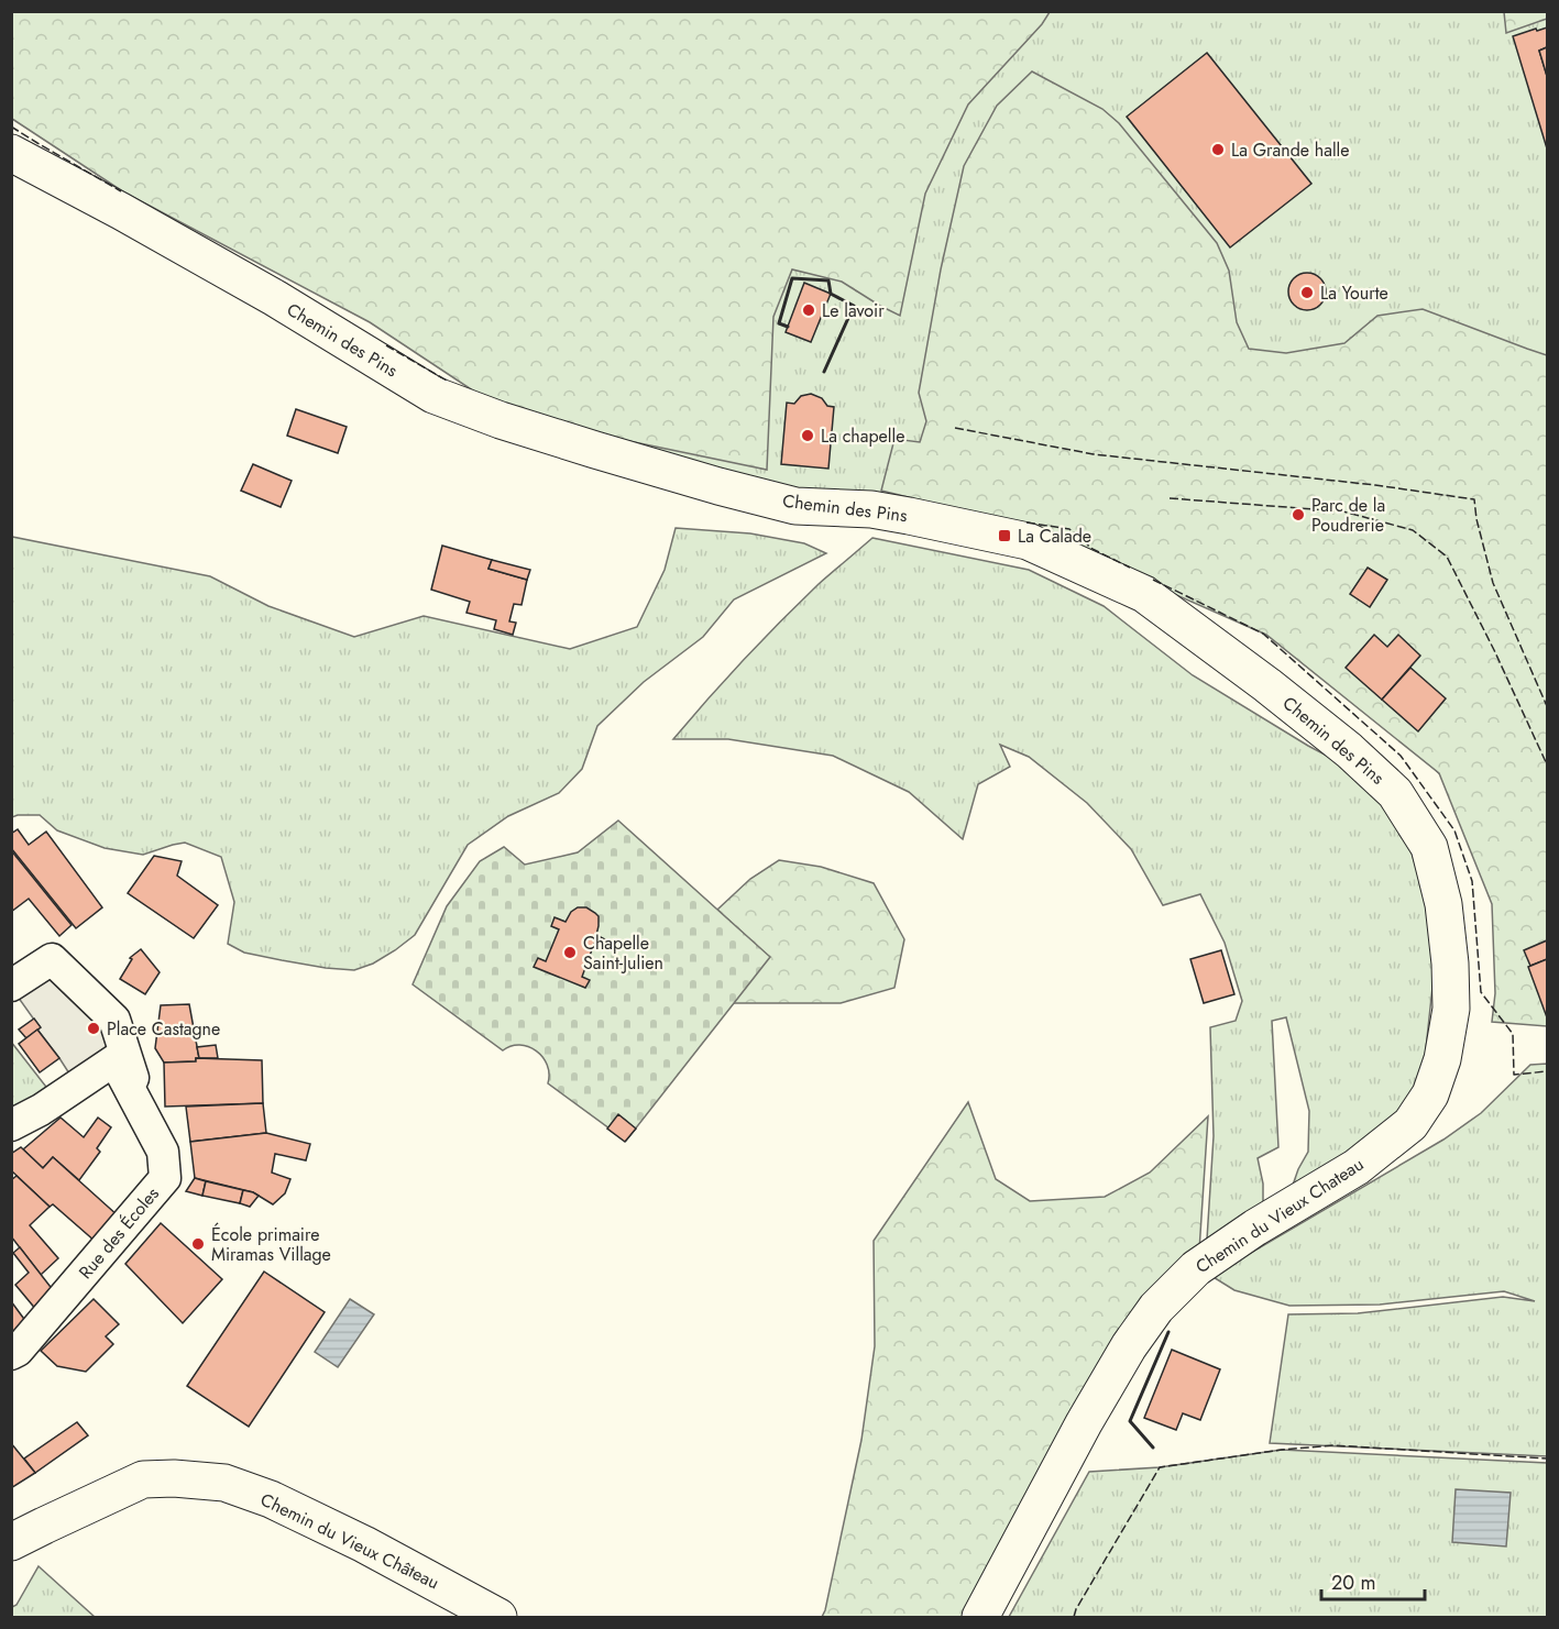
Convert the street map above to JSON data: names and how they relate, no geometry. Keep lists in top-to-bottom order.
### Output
{
  "streets": {
    "street": [
      "Chemin des Pins",
      "Chemin du Vieux Chateau",
      "Rue des Écoles",
      "Chemin du Vieux Château"
    ]
  },
  "crossings": [
    ["Chemin des Pins", "Chemin du Vieux Chateau"]
  ],
  "places": {
    "other": [
      "La Grande halle",
      "La Yourte",
      "Le lavoir",
      "La chapelle",
      "Parc de la Poudrerie",
      "Chapelle Saint-Julien",
      "Place Castagne",
      "École primaire Miramas Village"
    ],
    "transit": ["La Calade"]
  },
  "scale_bar": "20 m"
}
